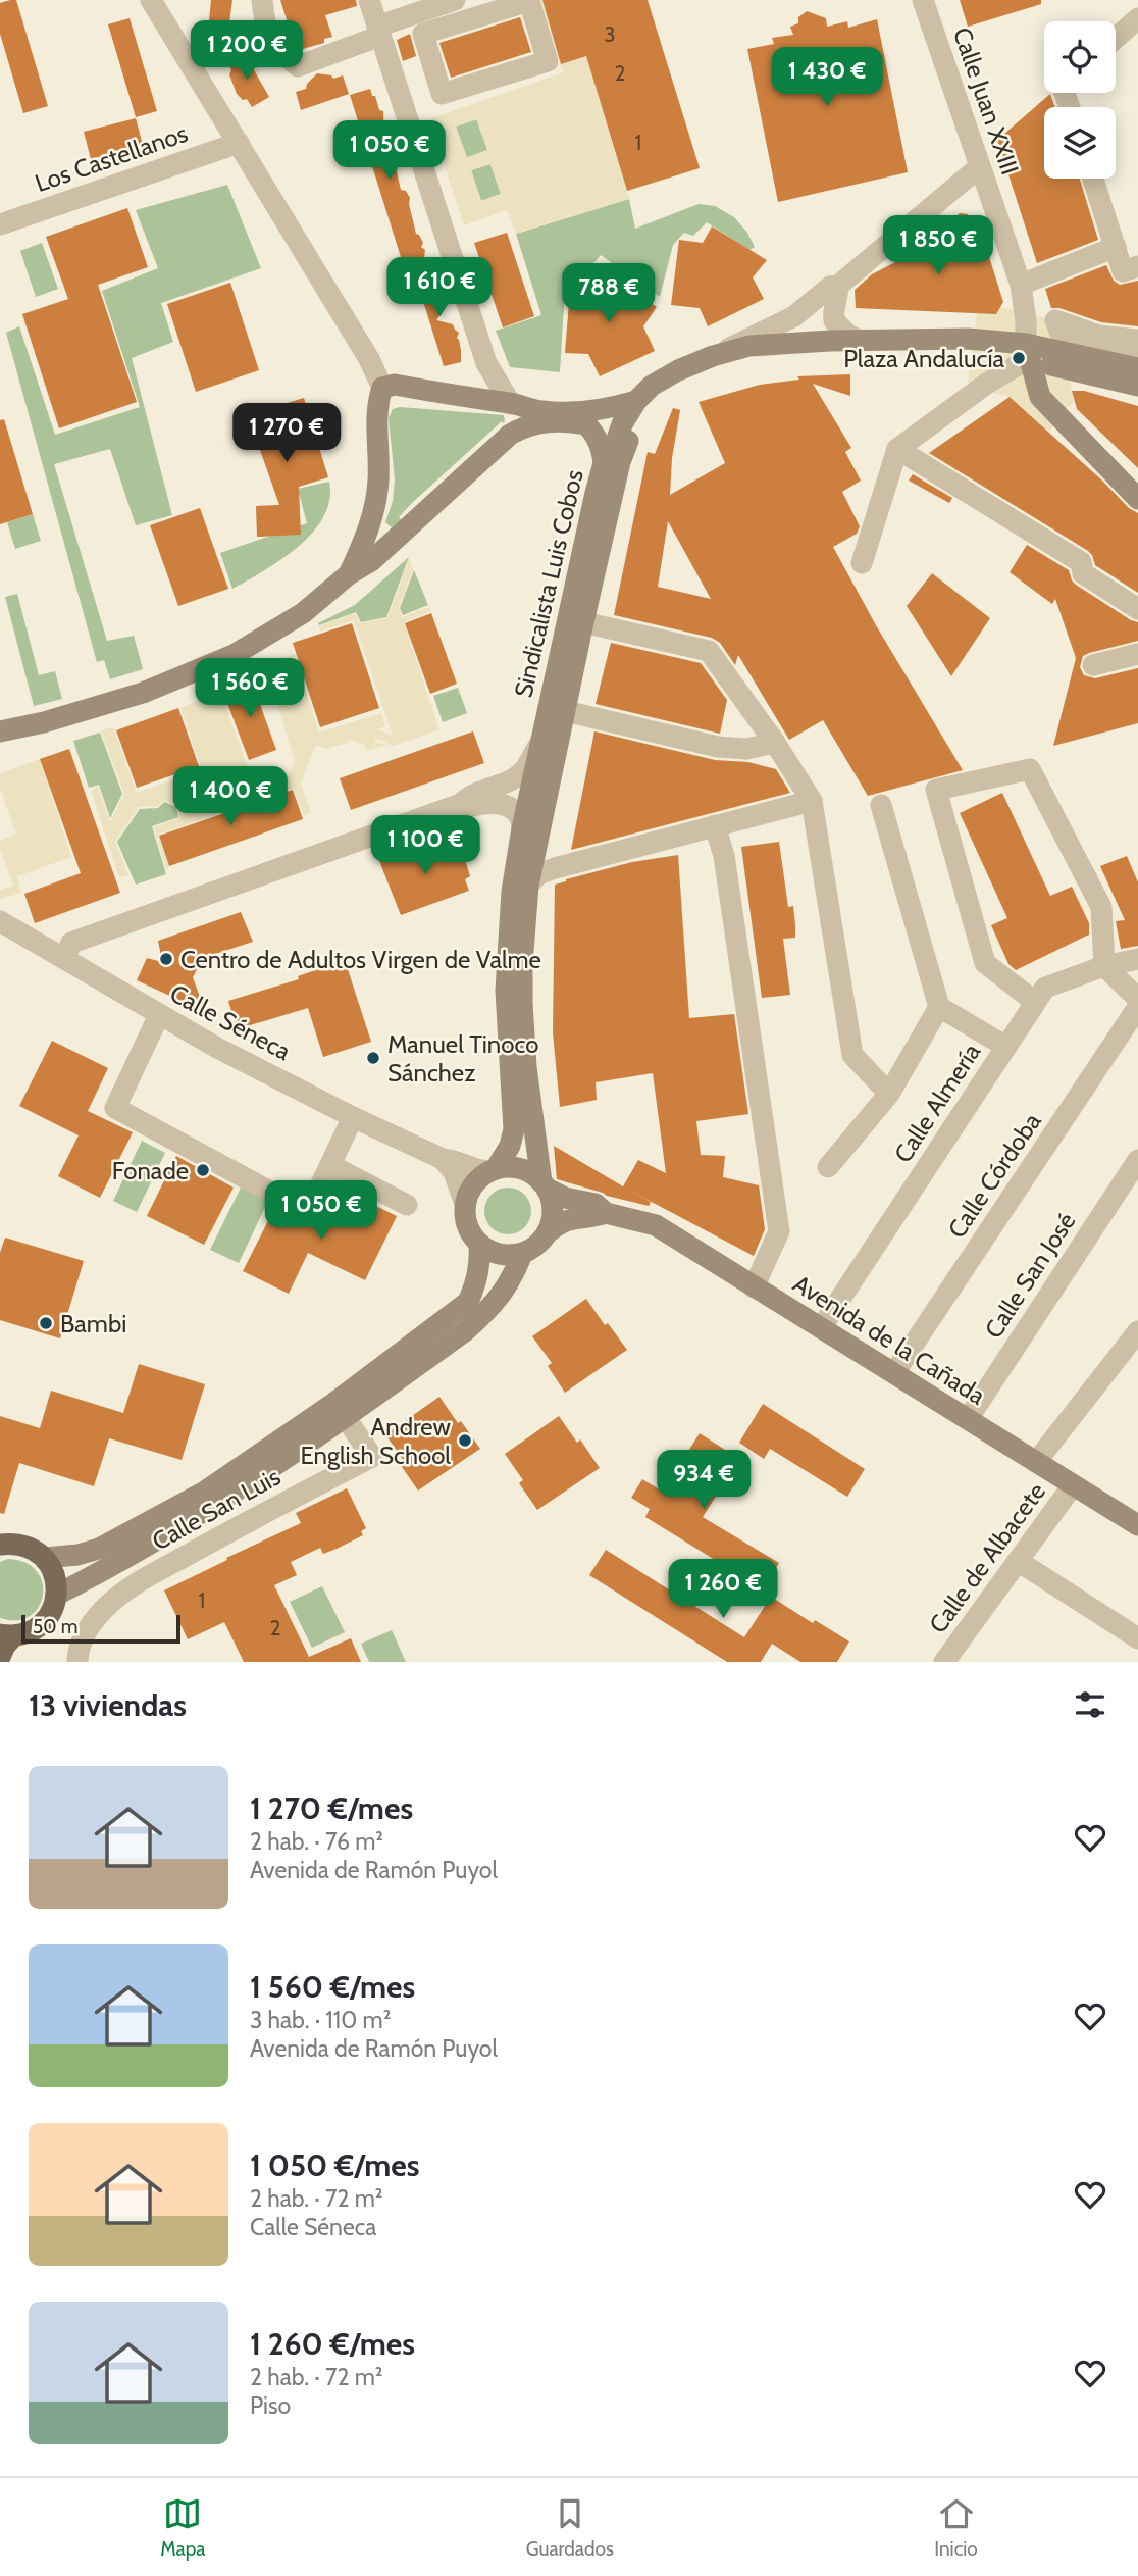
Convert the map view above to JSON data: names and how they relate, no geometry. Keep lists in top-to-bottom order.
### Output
{
  "streets": {
    "main road": ["Sindicalista Luis Cobos", "Avenida de la Cañada"],
    "street": [
      "Calle Juan XXIII",
      "Los Castellanos",
      "Calle Séneca",
      "Calle Almería",
      "Calle Córdoba",
      "Calle San José",
      "Calle San Luis",
      "Calle de Albacete"
    ]
  },
  "crossings": [
    ["Calle Juan XXIII", "Sindicalista Luis Cobos"],
    ["Sindicalista Luis Cobos", "Calle Séneca"],
    ["Sindicalista Luis Cobos", "Avenida de la Cañada"],
    ["Calle Séneca", "Avenida de la Cañada"],
    ["Calle Almería", "Avenida de la Cañada"],
    ["Calle Córdoba", "Avenida de la Cañada"],
    ["Calle San José", "Avenida de la Cañada"],
    ["Avenida de la Cañada", "Calle de Albacete"]
  ],
  "places": [
    "Plaza Andalucía",
    "Centro de Adultos Virgen de Valme",
    "Manuel Tinoco Sánchez",
    "Fonade",
    "Bambi",
    "Andrew English School"
  ],
  "house_numbers": [
    "3",
    "2",
    "1",
    "1",
    "2"
  ],
  "scale_bar": "50 m",
  "page": {
    "price": [
      "1 200 €",
      "1 430 €",
      "1 050 €",
      "1 850 €",
      "1 610 €",
      "788 €",
      "1 270 €",
      "1 560 €",
      "1 400 €",
      "1 100 €",
      "1 050 €",
      "934 €",
      "1 260 €"
    ],
    "scale": "50 m",
    "heading": "13 viviendas",
    "list": [
      {
        "name": "1 270 €/mes",
        "note": "2 hab. · 76 m² · Avenida de Ramón Puyol"
      },
      {
        "name": "1 560 €/mes",
        "note": "3 hab. · 110 m² · Avenida de Ramón Puyol"
      },
      {
        "name": "1 050 €/mes",
        "note": "2 hab. · 72 m² · Calle Séneca"
      },
      {
        "name": "1 260 €/mes",
        "note": "2 hab. · 72 m² · Piso"
      }
    ],
    "tabs": ["Mapa", "Guardados", "Inicio"]
  }
}
